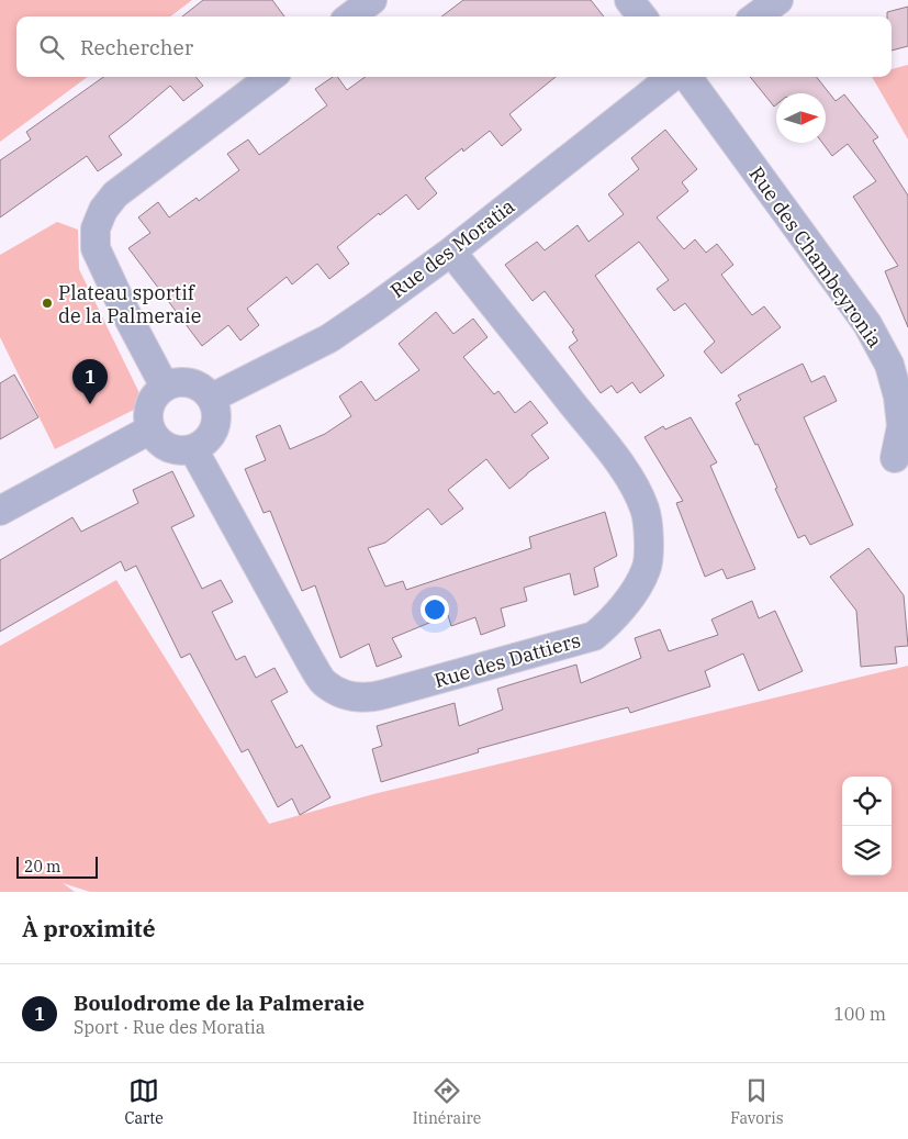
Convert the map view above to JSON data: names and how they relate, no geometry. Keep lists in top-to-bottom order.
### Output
{
  "streets": {
    "street": ["Rue des Moratia", "Rue des Chambeyronia", "Rue des Dattiers"]
  },
  "crossings": [
    ["Rue des Moratia", "Rue des Dattiers"]
  ],
  "places": ["Plateau sportif de la Palmeraie"],
  "scale_bar": "20 m",
  "north": "right",
  "page": {
    "search": "Rechercher",
    "pins": "1",
    "scale": "20 m",
    "heading": "À proximité",
    "list": [
      {
        "mark": "1",
        "name": "Boulodrome de la Palmeraie",
        "note": "Sport · Rue des Moratia",
        "value": "100 m"
      }
    ],
    "nav": ["Carte", "Itinéraire", "Favoris"]
  }
}
